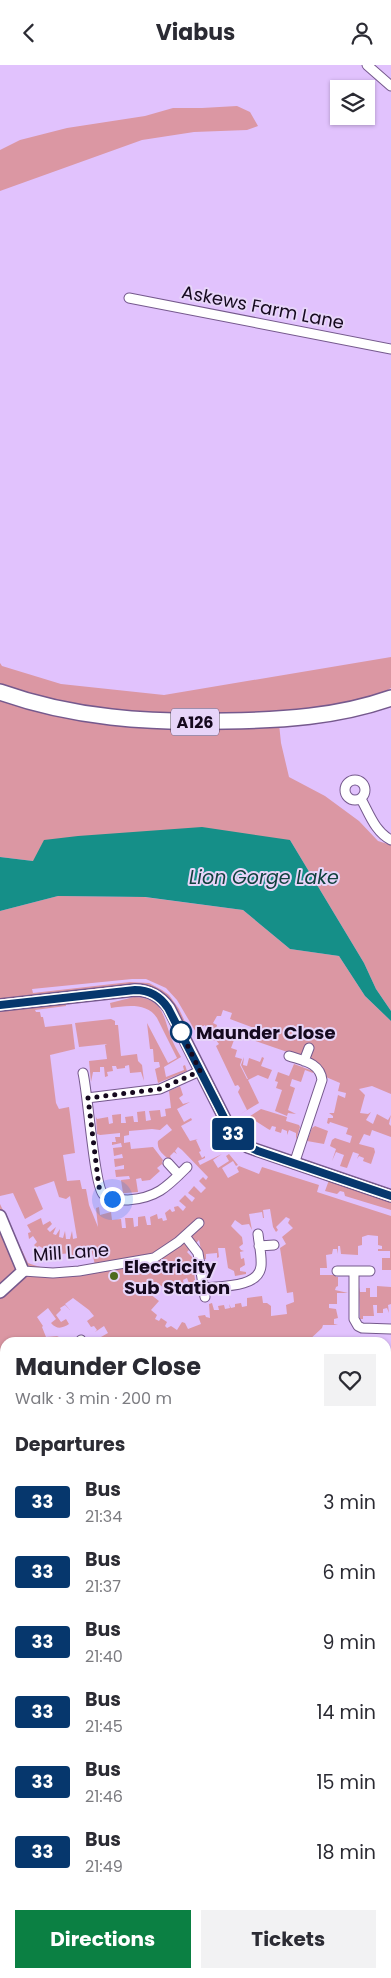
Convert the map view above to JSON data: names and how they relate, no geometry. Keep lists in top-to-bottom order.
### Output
{
  "streets": {
    "main road": ["A126"],
    "street": ["Askews Farm Lane", "Mill Lane"]
  },
  "water": ["Lion Gorge Lake"],
  "places": ["Maunder Close", "Electricity Sub Station"],
  "lines": ["bus line 33"],
  "page": {
    "header": "Viabus",
    "on_map": "33",
    "heading": [
      ["Maunder Close", "Walk · 3 min · 200 m"],
      "Departures"
    ],
    "list": [
      {
        "mark": "33",
        "name": "Bus",
        "note": "21:34",
        "value": "3 min"
      },
      {
        "mark": "33",
        "name": "Bus",
        "note": "21:37",
        "value": "6 min"
      },
      {
        "mark": "33",
        "name": "Bus",
        "note": "21:40",
        "value": "9 min"
      },
      {
        "mark": "33",
        "name": "Bus",
        "note": "21:45",
        "value": "14 min"
      },
      {
        "mark": "33",
        "name": "Bus",
        "note": "21:46",
        "value": "15 min"
      },
      {
        "mark": "33",
        "name": "Bus",
        "note": "21:49",
        "value": "18 min"
      }
    ],
    "buttons": ["Directions", "Tickets"]
  }
}
